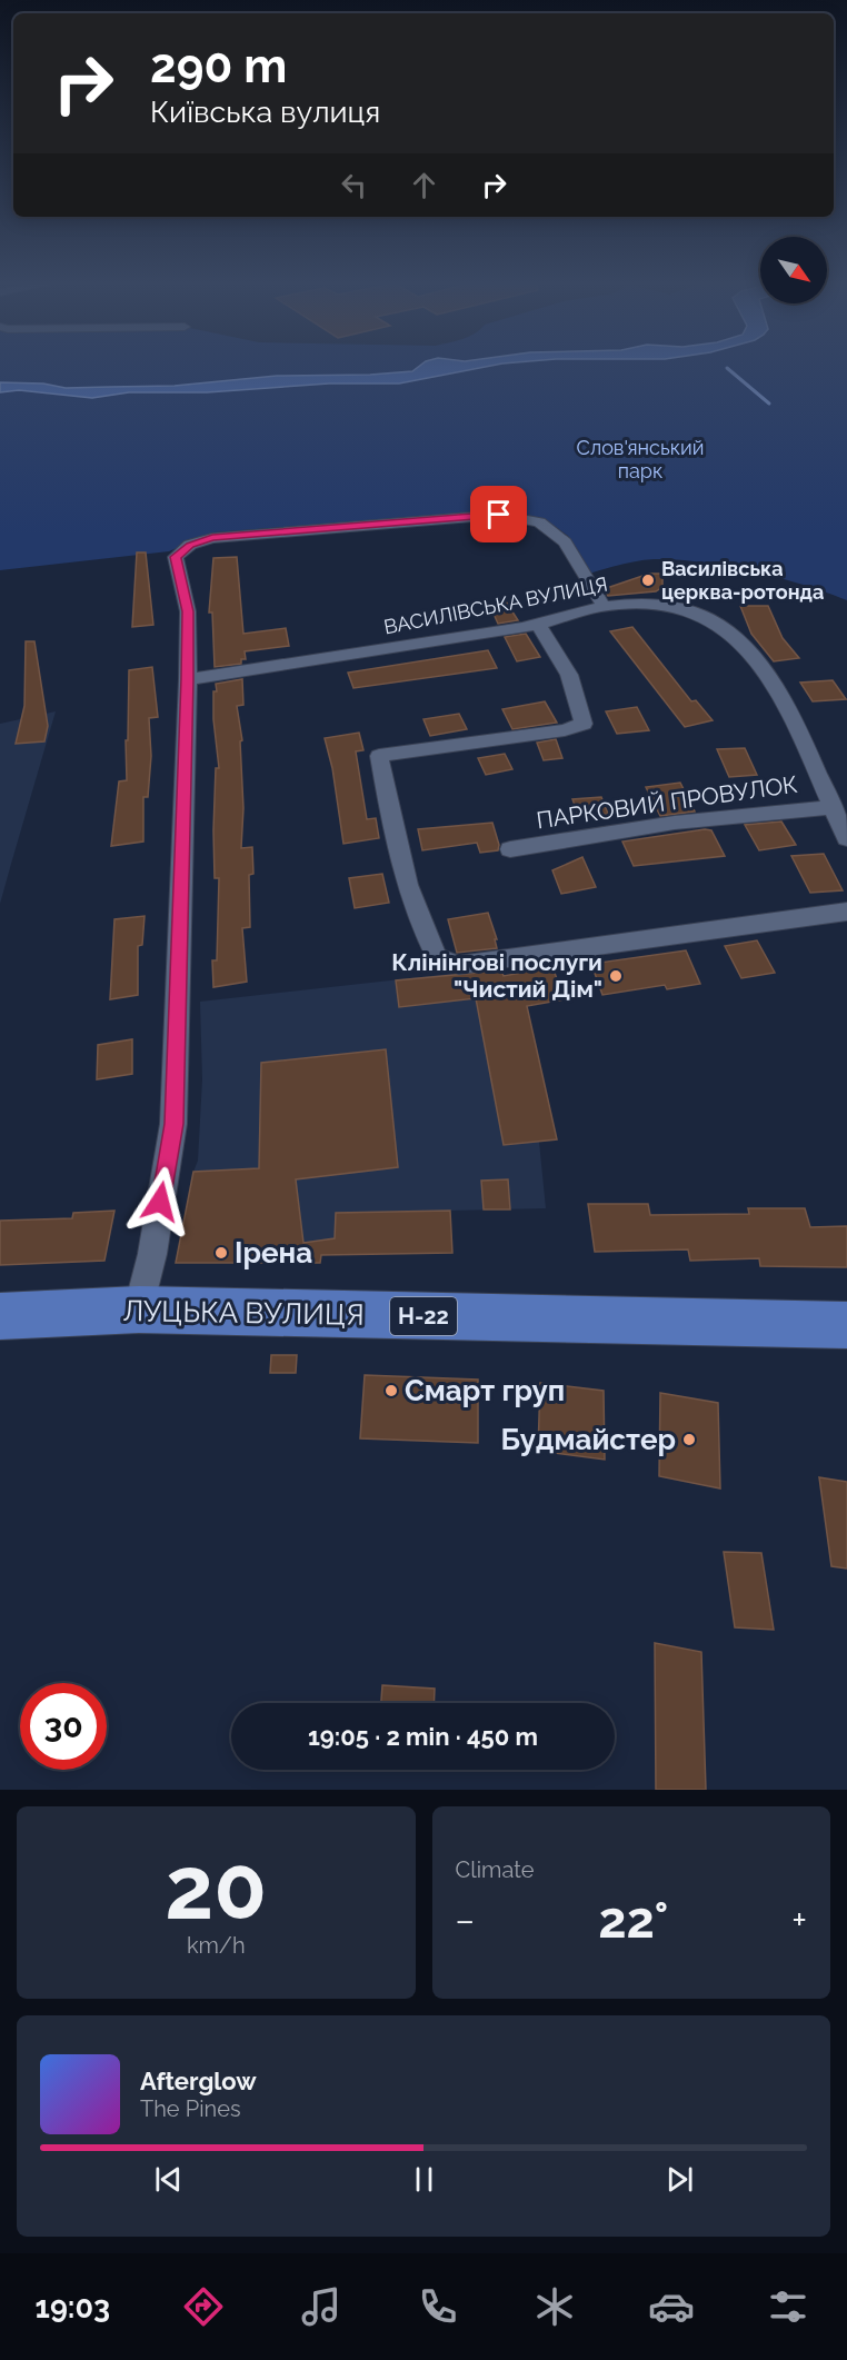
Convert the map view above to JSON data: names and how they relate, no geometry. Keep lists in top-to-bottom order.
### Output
{
  "streets": {
    "main road": ["ЛУЦЬКА ВУЛИЦЯ", "Н-22"],
    "street": ["ВАСИЛІВСЬКА ВУЛИЦЯ", "ПАРКОВИЙ ПРОВУЛОК"]
  },
  "crossings": [
    ["ВАСИЛІВСЬКА ВУЛИЦЯ", "ПАРКОВИЙ ПРОВУЛОК"]
  ],
  "parks": ["Слов'янський парк"],
  "places": [
    "Василівська церква-ротонда",
    "Клінінгові послуги \"Чистий Дім\"",
    "Ірена",
    "Смарт груп",
    "Будмайстер"
  ],
  "north": "bottom right",
  "page": {
    "turn": ["290 m", "Київська вулиця"],
    "limit": "30",
    "trip": "19:05 · 2 min · 450 m",
    "tile": [
      ["20", "km/h"],
      "Climate"
    ],
    "heat": ["−", "22°", "+"],
    "song": ["Afterglow", "The Pines"],
    "tabs": "19:03"
  }
}
